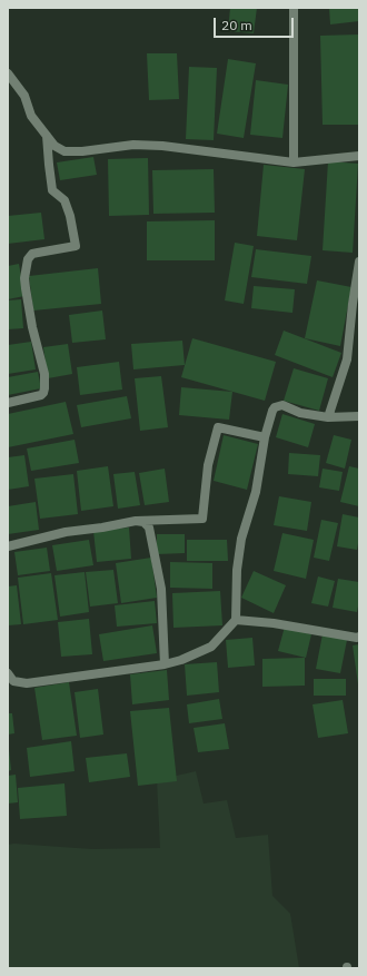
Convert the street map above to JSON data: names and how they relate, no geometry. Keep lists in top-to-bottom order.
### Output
{
  "scale_bar": "20 m"
}
